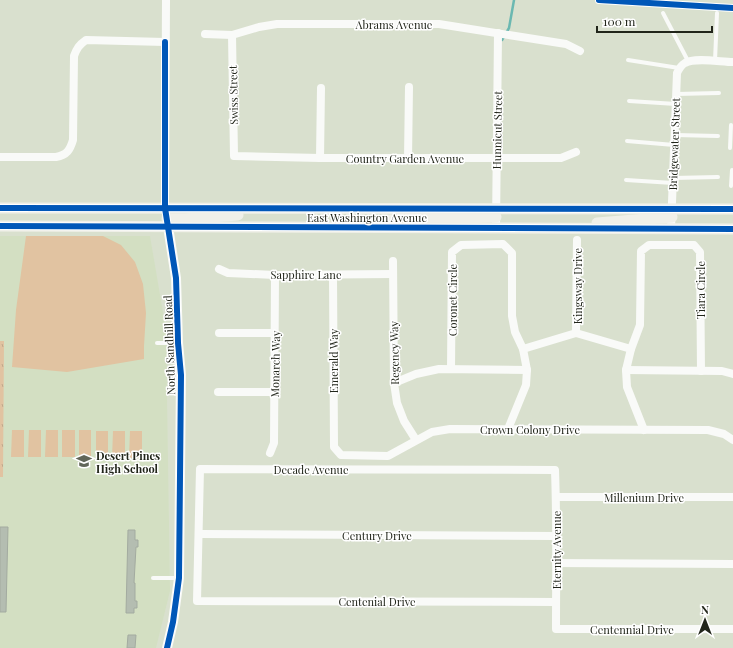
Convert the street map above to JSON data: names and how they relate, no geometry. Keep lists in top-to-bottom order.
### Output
{
  "streets": {
    "main road": ["East Washington Avenue"],
    "street": [
      "Abrams Avenue",
      "Swiss Street",
      "Hunnicut Street",
      "Bridgewater Street",
      "Country Garden Avenue",
      "Sapphire Lane",
      "Kingsway Drive",
      "Tiara Circle",
      "Coronet Circle",
      "North Sandhill Road",
      "Regency Way",
      "Emerald Way",
      "Monarch Way",
      "Crown Colony Drive",
      "Decade Avenue",
      "Millenium Drive",
      "Century Drive",
      "Eternity Avenue",
      "Centenial Drive",
      "Centennial Drive"
    ]
  },
  "crossings": [
    ["Abrams Avenue", "Swiss Street"],
    ["Abrams Avenue", "Hunnicut Street"],
    ["Swiss Street", "Country Garden Avenue"],
    ["Hunnicut Street", "Country Garden Avenue"],
    ["Hunnicut Street", "East Washington Avenue"],
    ["Bridgewater Street", "East Washington Avenue"],
    ["East Washington Avenue", "North Sandhill Road"],
    ["Sapphire Lane", "Regency Way"],
    ["Sapphire Lane", "Emerald Way"],
    ["Sapphire Lane", "Monarch Way"],
    ["Tiara Circle", "Crown Colony Drive"],
    ["Coronet Circle", "Crown Colony Drive"],
    ["Regency Way", "Crown Colony Drive"],
    ["Emerald Way", "Crown Colony Drive"],
    ["Decade Avenue", "Century Drive"],
    ["Decade Avenue", "Eternity Avenue"],
    ["Decade Avenue", "Centenial Drive"],
    ["Millenium Drive", "Eternity Avenue"],
    ["Century Drive", "Eternity Avenue"],
    ["Eternity Avenue", "Centenial Drive"],
    ["Eternity Avenue", "Centennial Drive"]
  ],
  "places": {
    "school or university": ["Desert Pines High School"]
  },
  "scale_bar": "100 m",
  "north": "top"
}
